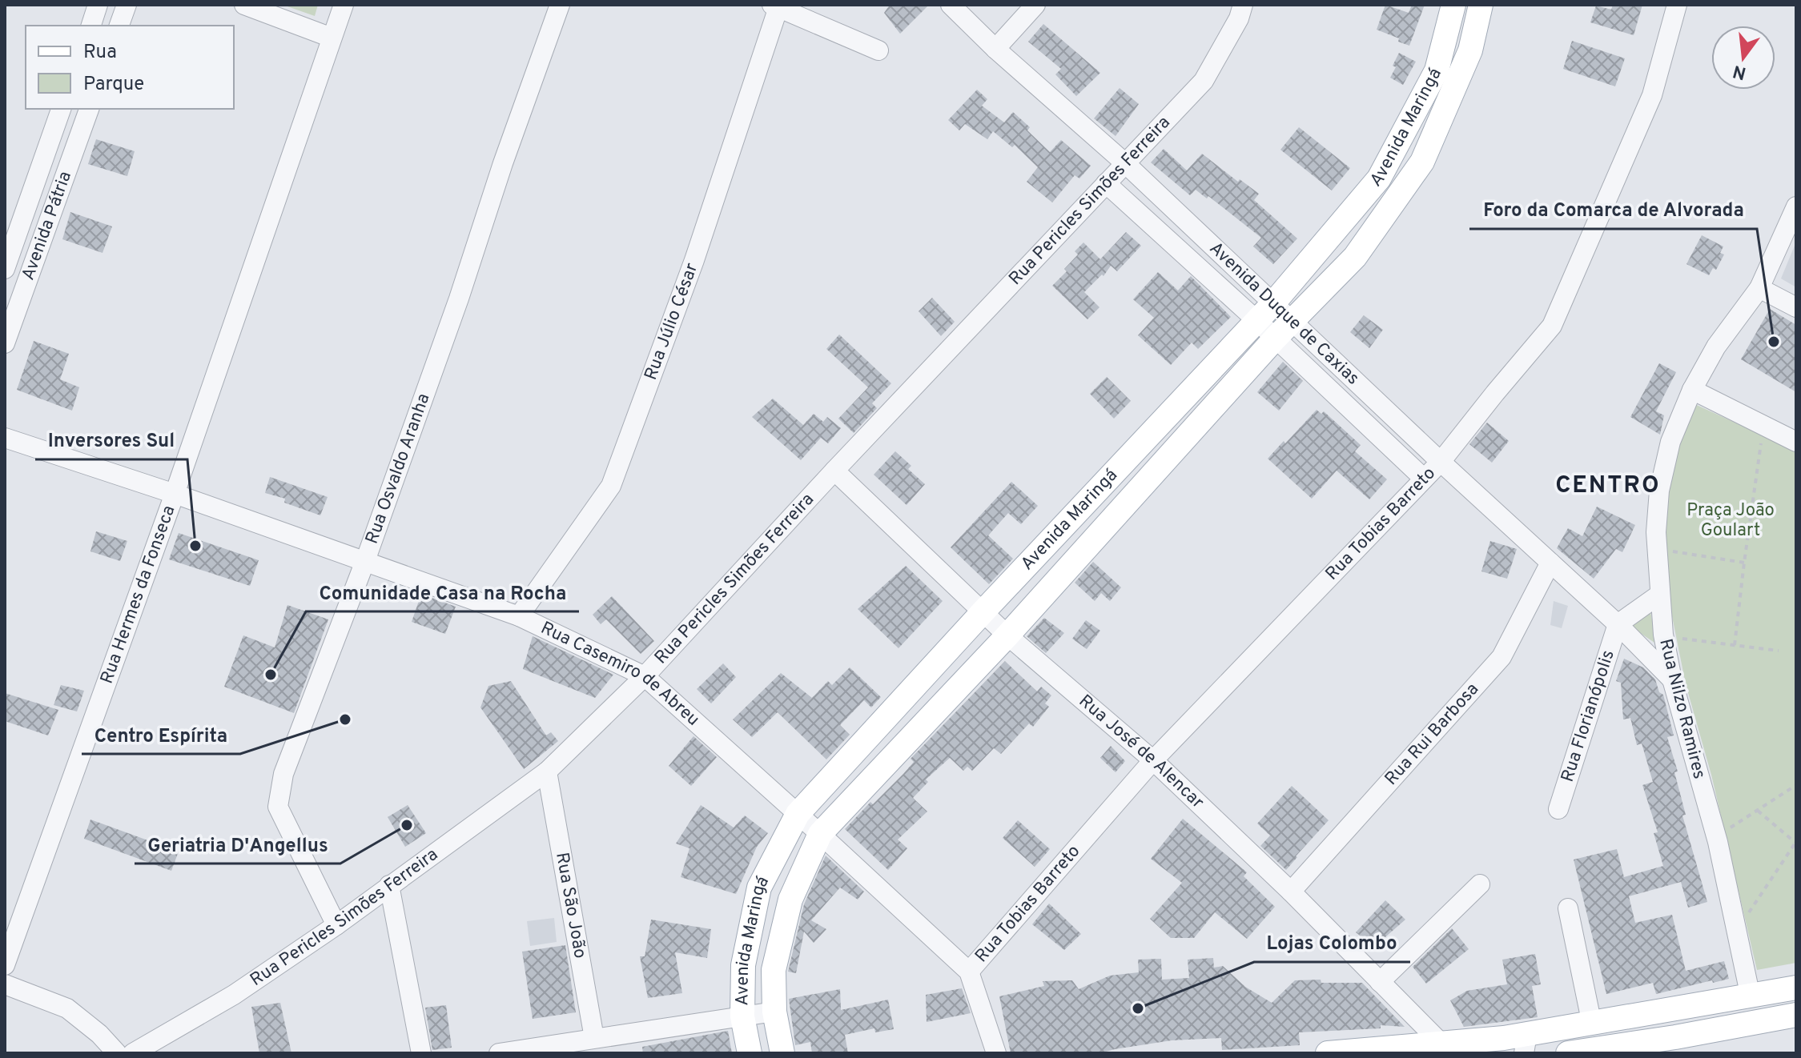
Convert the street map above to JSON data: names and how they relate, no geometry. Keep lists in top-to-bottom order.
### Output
{
  "streets": {
    "main road": ["Avenida Maringá"],
    "street": [
      "Rua Pericles Simões Ferreira",
      "Avenida Pátria",
      "Avenida Duque de Caxias",
      "Rua Júlio César",
      "Rua Osvaldo Aranha",
      "Rua Tobias Barreto",
      "Rua Hermes da Fonseca",
      "Rua Casemiro de Abreu",
      "Rua Nilzo Ramires",
      "Rua Florianópolis",
      "Rua Rui Barbosa",
      "Rua José de Alencar",
      "Rua São João"
    ]
  },
  "crossings": [
    ["Avenida Maringá", "Avenida Duque de Caxias"],
    ["Avenida Maringá", "Rua Casemiro de Abreu"],
    ["Avenida Maringá", "Rua José de Alencar"],
    ["Rua Pericles Simões Ferreira", "Avenida Duque de Caxias"],
    ["Rua Pericles Simões Ferreira", "Rua Osvaldo Aranha"],
    ["Rua Pericles Simões Ferreira", "Rua Casemiro de Abreu"],
    ["Rua Pericles Simões Ferreira", "Rua José de Alencar"],
    ["Rua Pericles Simões Ferreira", "Rua São João"],
    ["Avenida Duque de Caxias", "Rua Tobias Barreto"],
    ["Avenida Duque de Caxias", "Rua Nilzo Ramires"],
    ["Avenida Duque de Caxias", "Rua Florianópolis"],
    ["Avenida Duque de Caxias", "Rua Rui Barbosa"],
    ["Rua Júlio César", "Rua Casemiro de Abreu"],
    ["Rua Osvaldo Aranha", "Rua Casemiro de Abreu"],
    ["Rua Tobias Barreto", "Rua Casemiro de Abreu"],
    ["Rua Tobias Barreto", "Rua José de Alencar"],
    ["Rua Hermes da Fonseca", "Rua Casemiro de Abreu"],
    ["Rua Rui Barbosa", "Rua José de Alencar"]
  ],
  "districts": ["CENTRO"],
  "parks": ["Praça João Goulart"],
  "places": [
    "Foro da Comarca de Alvorada",
    "Inversores Sul",
    "Comunidade Casa na Rocha",
    "Centro Espírita",
    "Geriatria D'Angellus",
    "Lojas Colombo"
  ],
  "legend": ["Rua", "Parque"],
  "north": "bottom"
}
